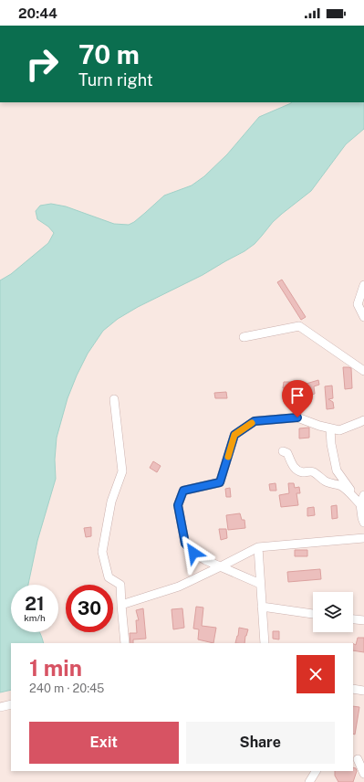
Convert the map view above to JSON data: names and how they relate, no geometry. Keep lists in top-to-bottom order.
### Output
{
  "page": {
    "status": "20:44",
    "turn": ["70 m", "Turn right"],
    "speed": "21 km/h",
    "limit": "30",
    "heading": ["1 min", "240 m · 20:45"],
    "buttons": ["Exit", "Share"]
  }
}
